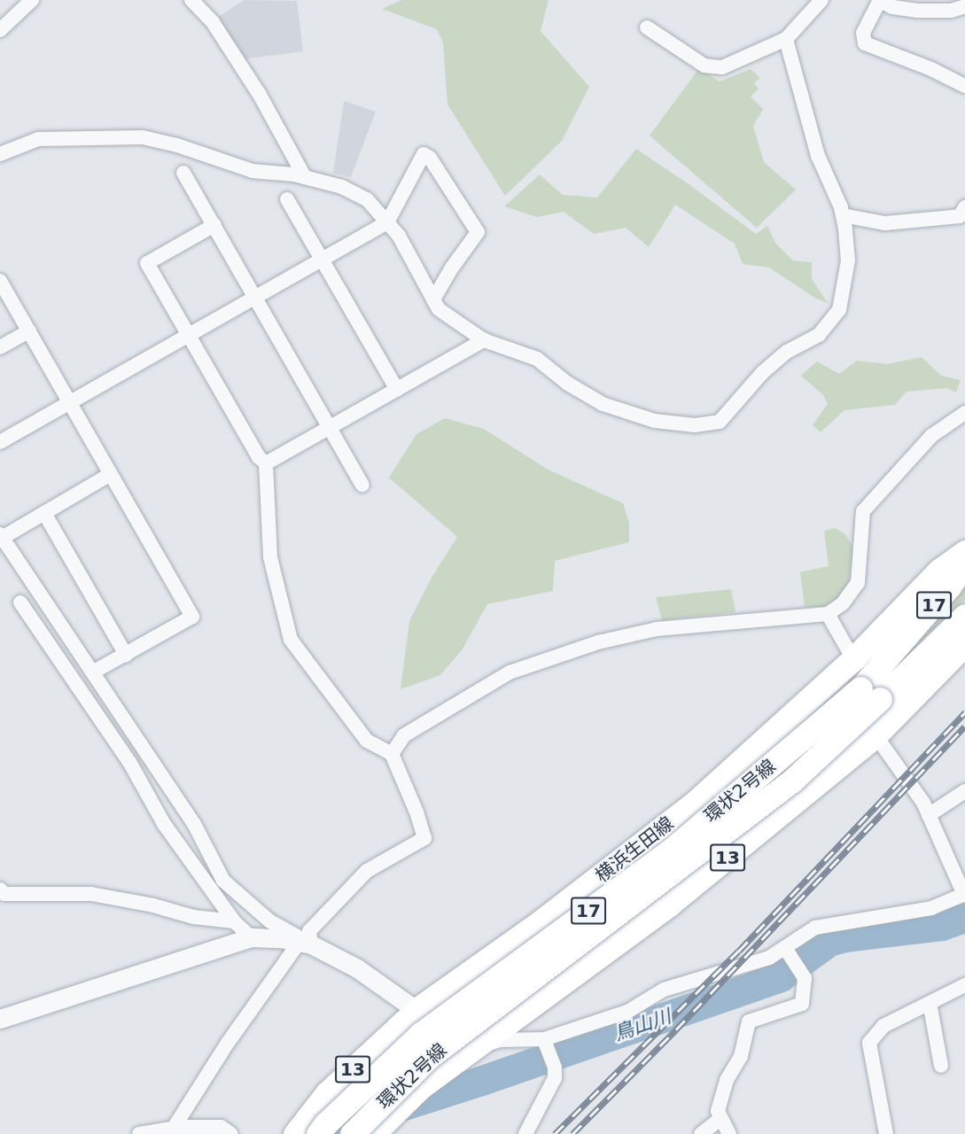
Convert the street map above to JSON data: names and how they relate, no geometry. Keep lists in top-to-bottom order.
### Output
{
  "streets": {
    "main road": [
      "17",
      "環状2号線",
      "横浜生田線",
      "13"
    ]
  },
  "water": ["鳥山川"]
}
